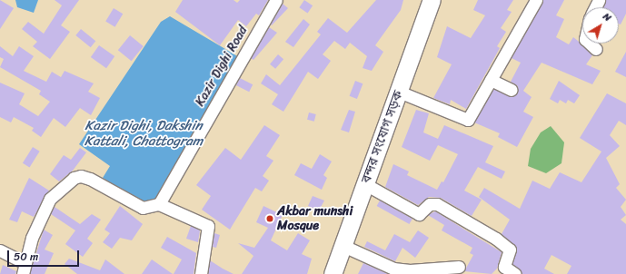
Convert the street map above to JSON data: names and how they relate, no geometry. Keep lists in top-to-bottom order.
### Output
{
  "streets": {
    "highway": ["বন্দর সংযোগ সড়ক"],
    "street": ["Kazir Dighi Road"]
  },
  "water": ["Kazir Dighi, Dakshin Kattali, Chattogram"],
  "places": ["Akbar munshi Mosque"],
  "scale_bar": "50 m",
  "north": "top right"
}
